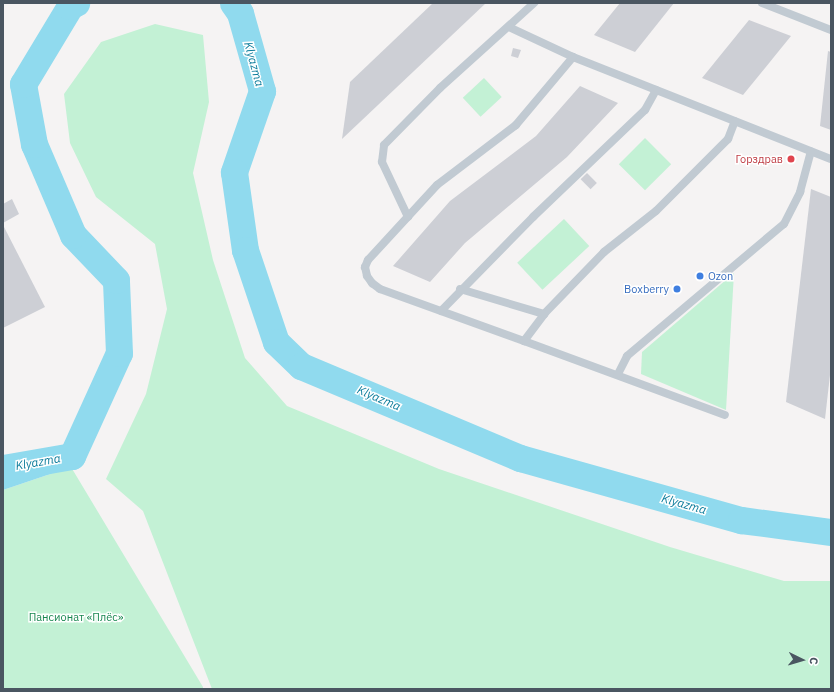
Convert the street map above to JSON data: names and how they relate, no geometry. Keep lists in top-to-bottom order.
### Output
{
  "water": ["Klyazma"],
  "parks": ["Пансионат «Плёс»"],
  "places": ["Горздрав", "Ozon", "Boxberry"],
  "north": "right"
}
